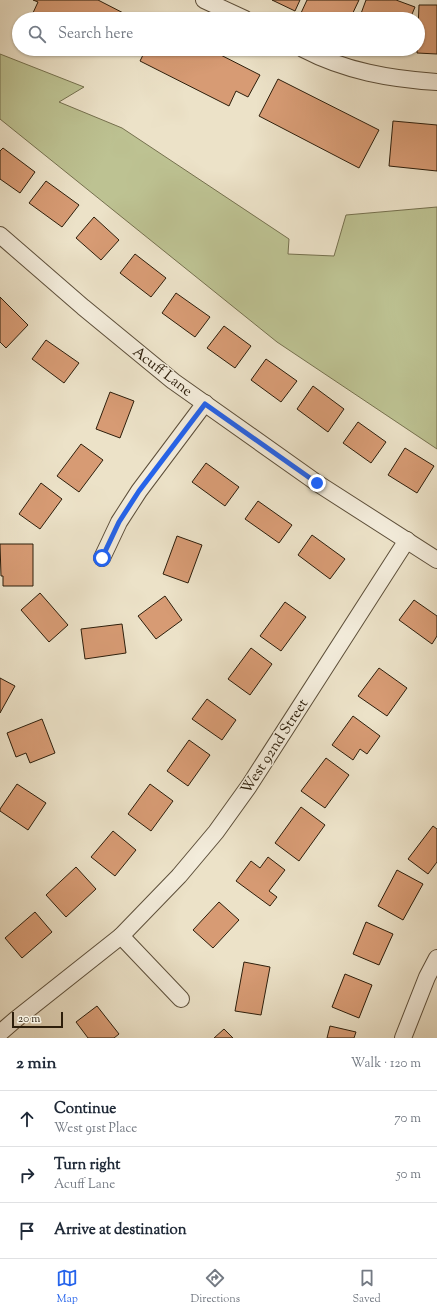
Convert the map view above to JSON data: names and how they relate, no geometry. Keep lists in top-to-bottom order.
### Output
{
  "streets": {
    "street": ["Acuff Lane", "West 92nd Street"]
  },
  "crossings": [
    ["Acuff Lane", "West 92nd Street"]
  ],
  "scale_bar": "20 m",
  "page": {
    "search": "Search here",
    "scale": "20 m",
    "heading": ["2 min", "Walk · 120 m"],
    "list": [
      ["Continue", "West 91st Place", "70 m"],
      ["Turn right", "Acuff Lane", "50 m"],
      "Arrive at destination"
    ],
    "nav": ["Map", "Directions", "Saved"]
  }
}
